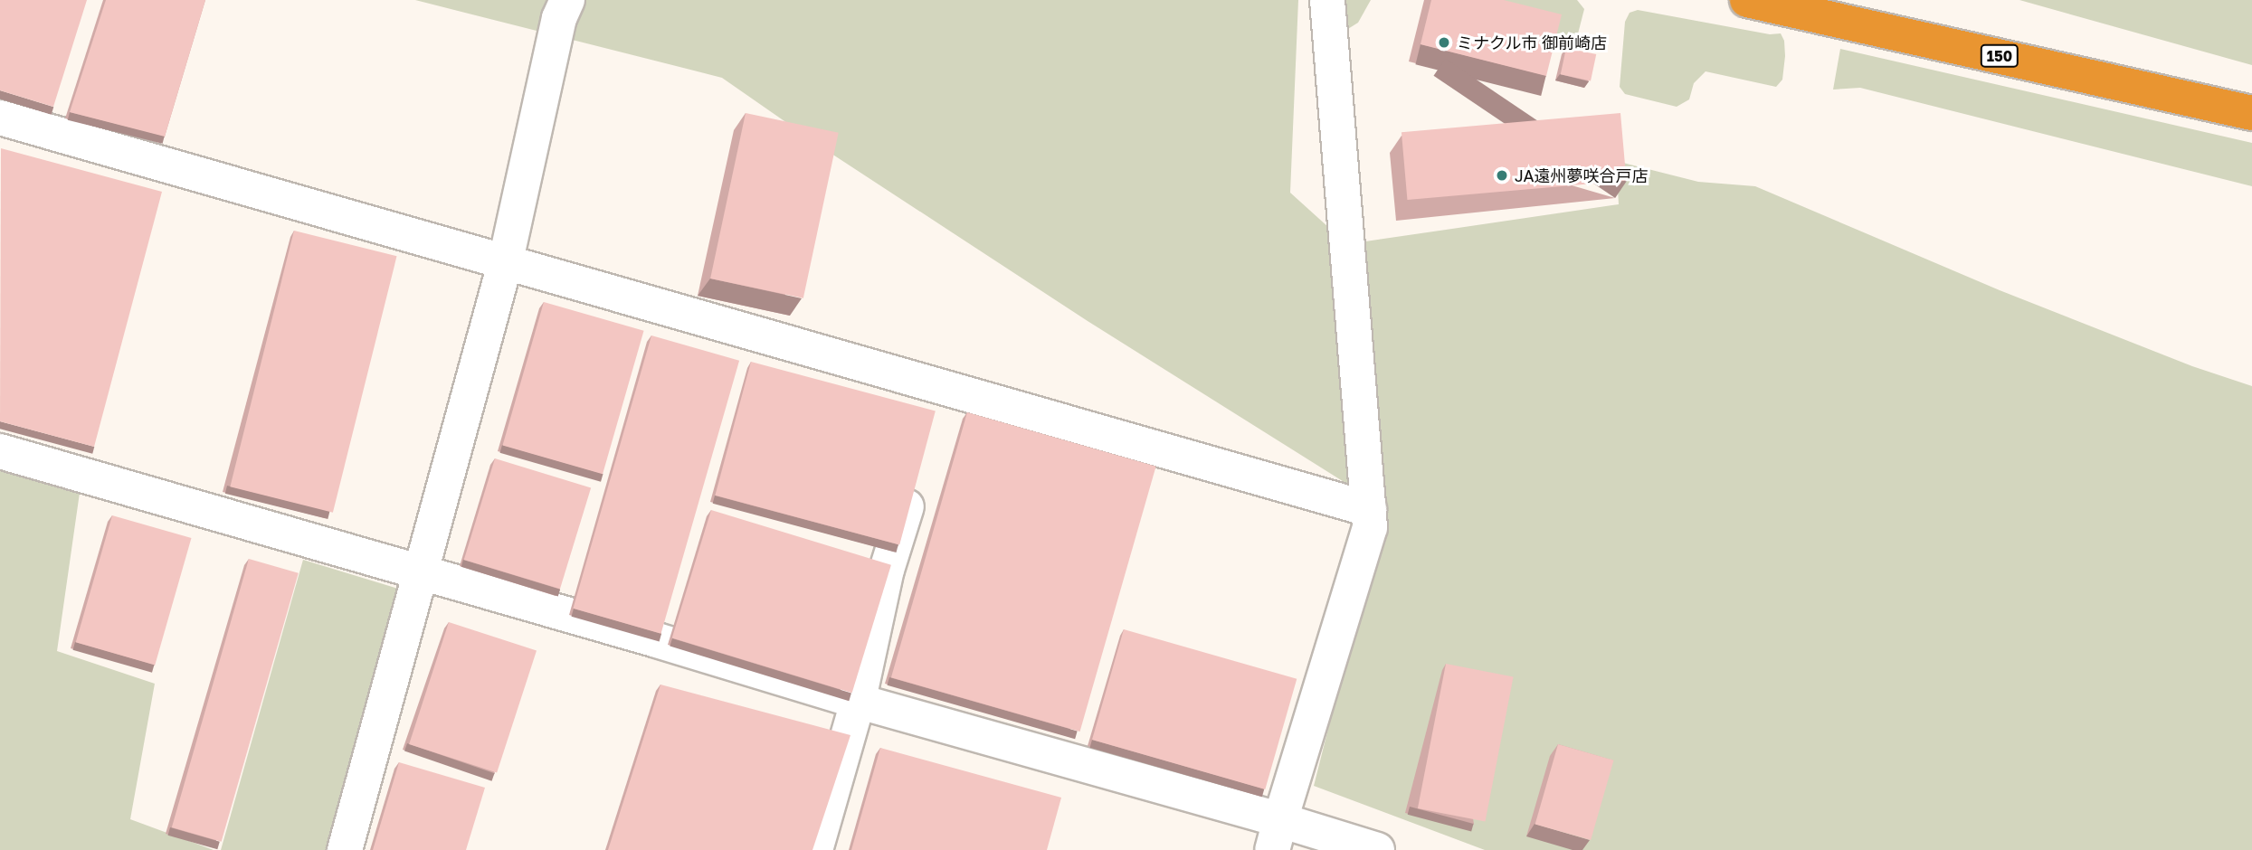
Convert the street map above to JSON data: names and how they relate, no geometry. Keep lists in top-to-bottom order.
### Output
{
  "streets": {
    "highway": ["150"]
  },
  "places": ["ミナクル市 御前崎店", "JA遠州夢咲合戸店"]
}
